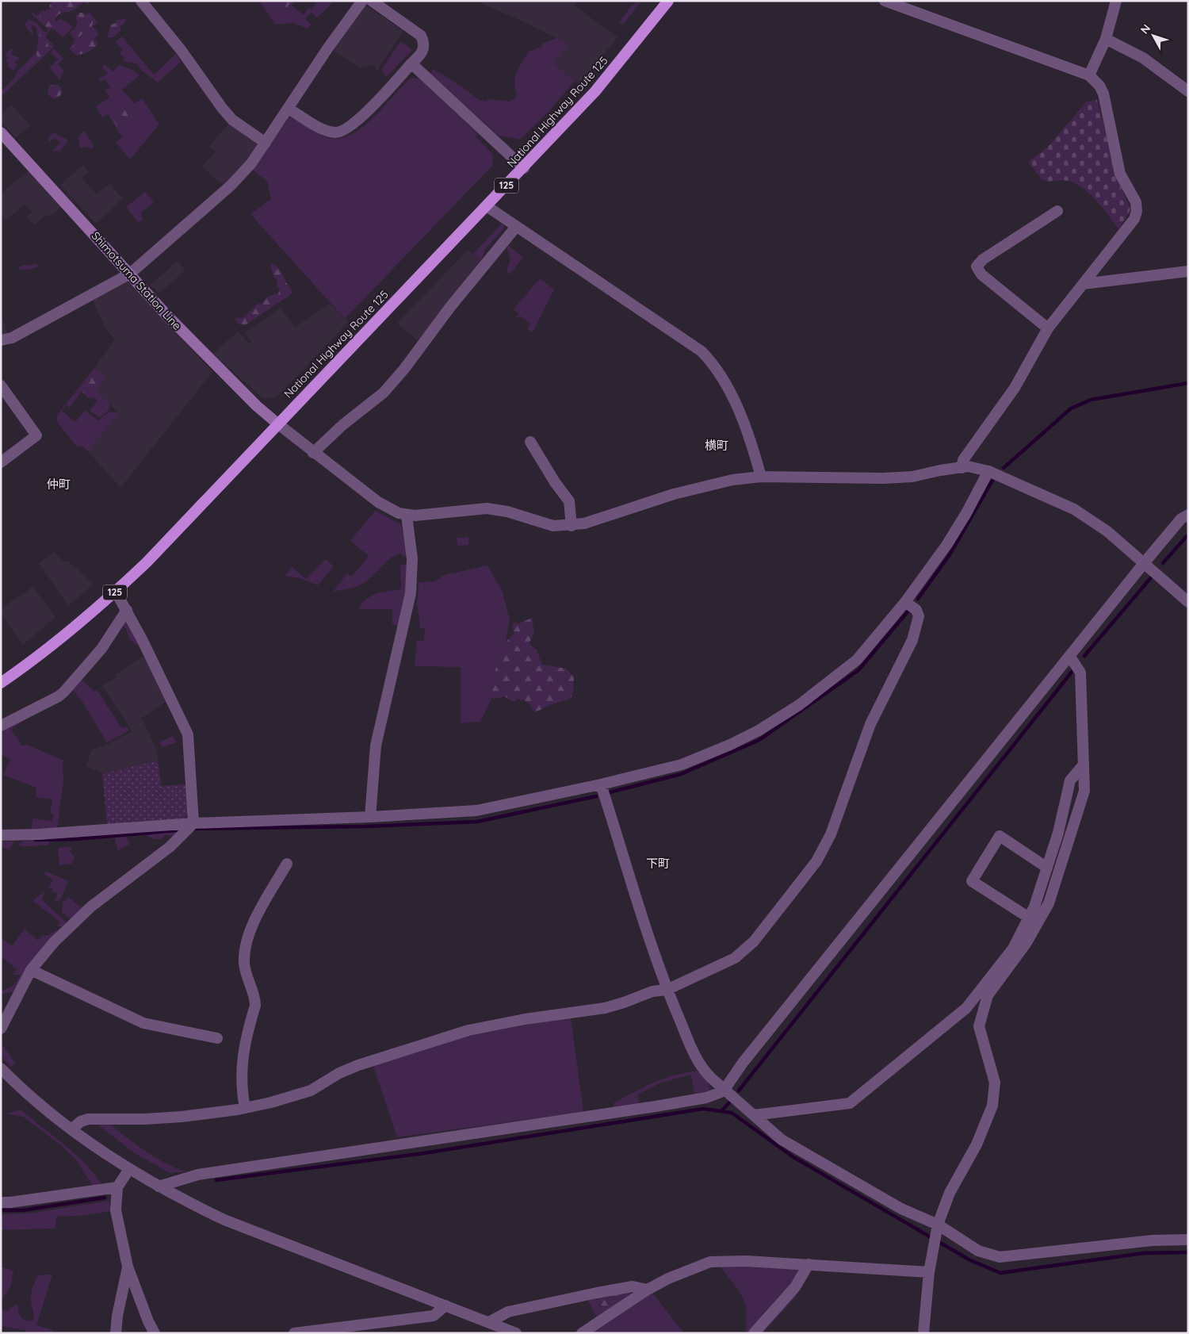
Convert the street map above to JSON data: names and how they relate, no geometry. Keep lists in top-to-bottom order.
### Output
{
  "streets": {
    "highway": ["National Highway Route 125", "125"],
    "main road": ["Shimotsuma Station Line"]
  },
  "crossings": [
    ["National Highway Route 125", "Shimotsuma Station Line"]
  ],
  "districts": ["横町", "仲町", "下町"],
  "north": "top left"
}
